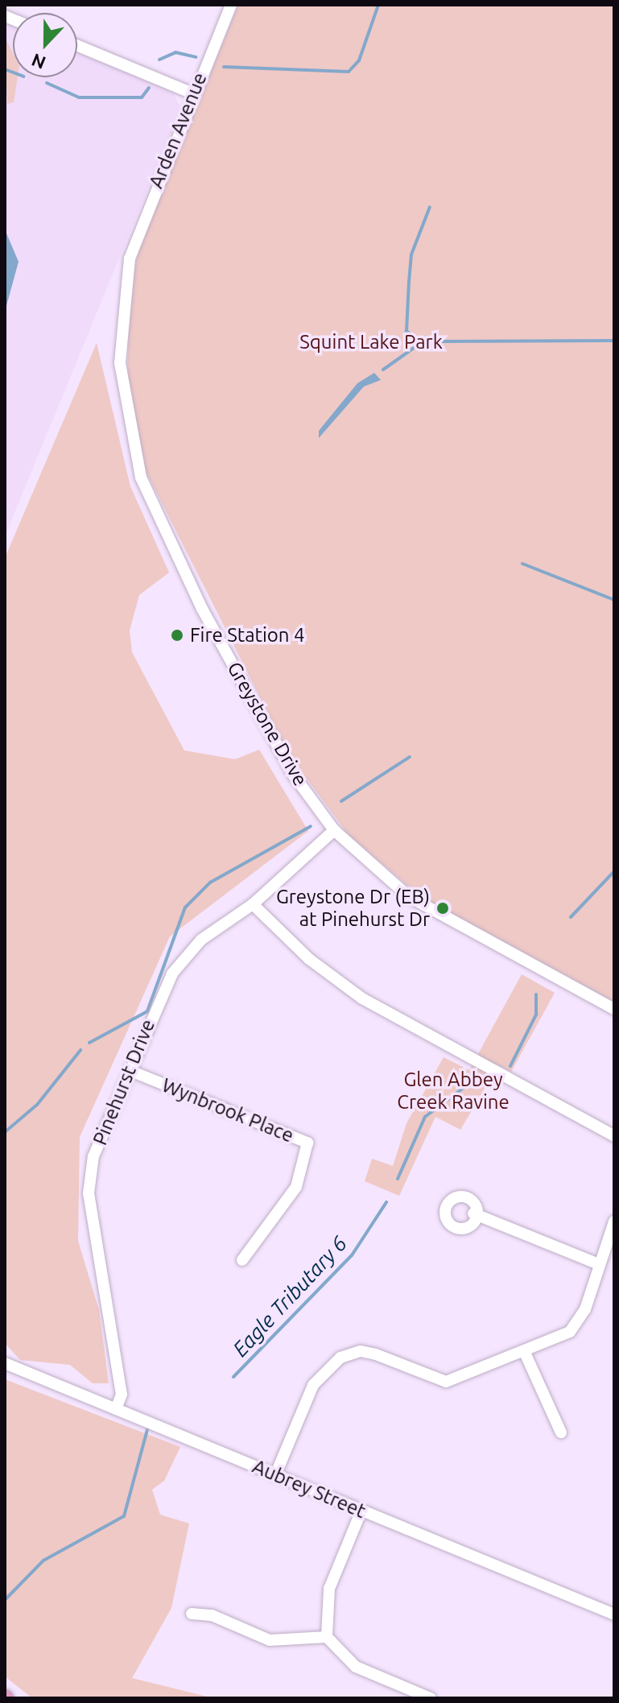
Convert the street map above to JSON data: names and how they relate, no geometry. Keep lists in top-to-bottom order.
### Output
{
  "streets": {
    "street": [
      "Arden Avenue",
      "Greystone Drive",
      "Pinehurst Drive",
      "Wynbrook Place",
      "Aubrey Street"
    ]
  },
  "crossings": [
    ["Arden Avenue", "Greystone Drive"],
    ["Greystone Drive", "Pinehurst Drive"],
    ["Pinehurst Drive", "Wynbrook Place"],
    ["Pinehurst Drive", "Aubrey Street"]
  ],
  "water": ["Eagle Tributary 6"],
  "parks": ["Squint Lake Park", "Glen Abbey Creek Ravine"],
  "places": ["Fire Station 4", "Greystone Dr (EB) at Pinehurst Dr"],
  "north": "bottom"
}
